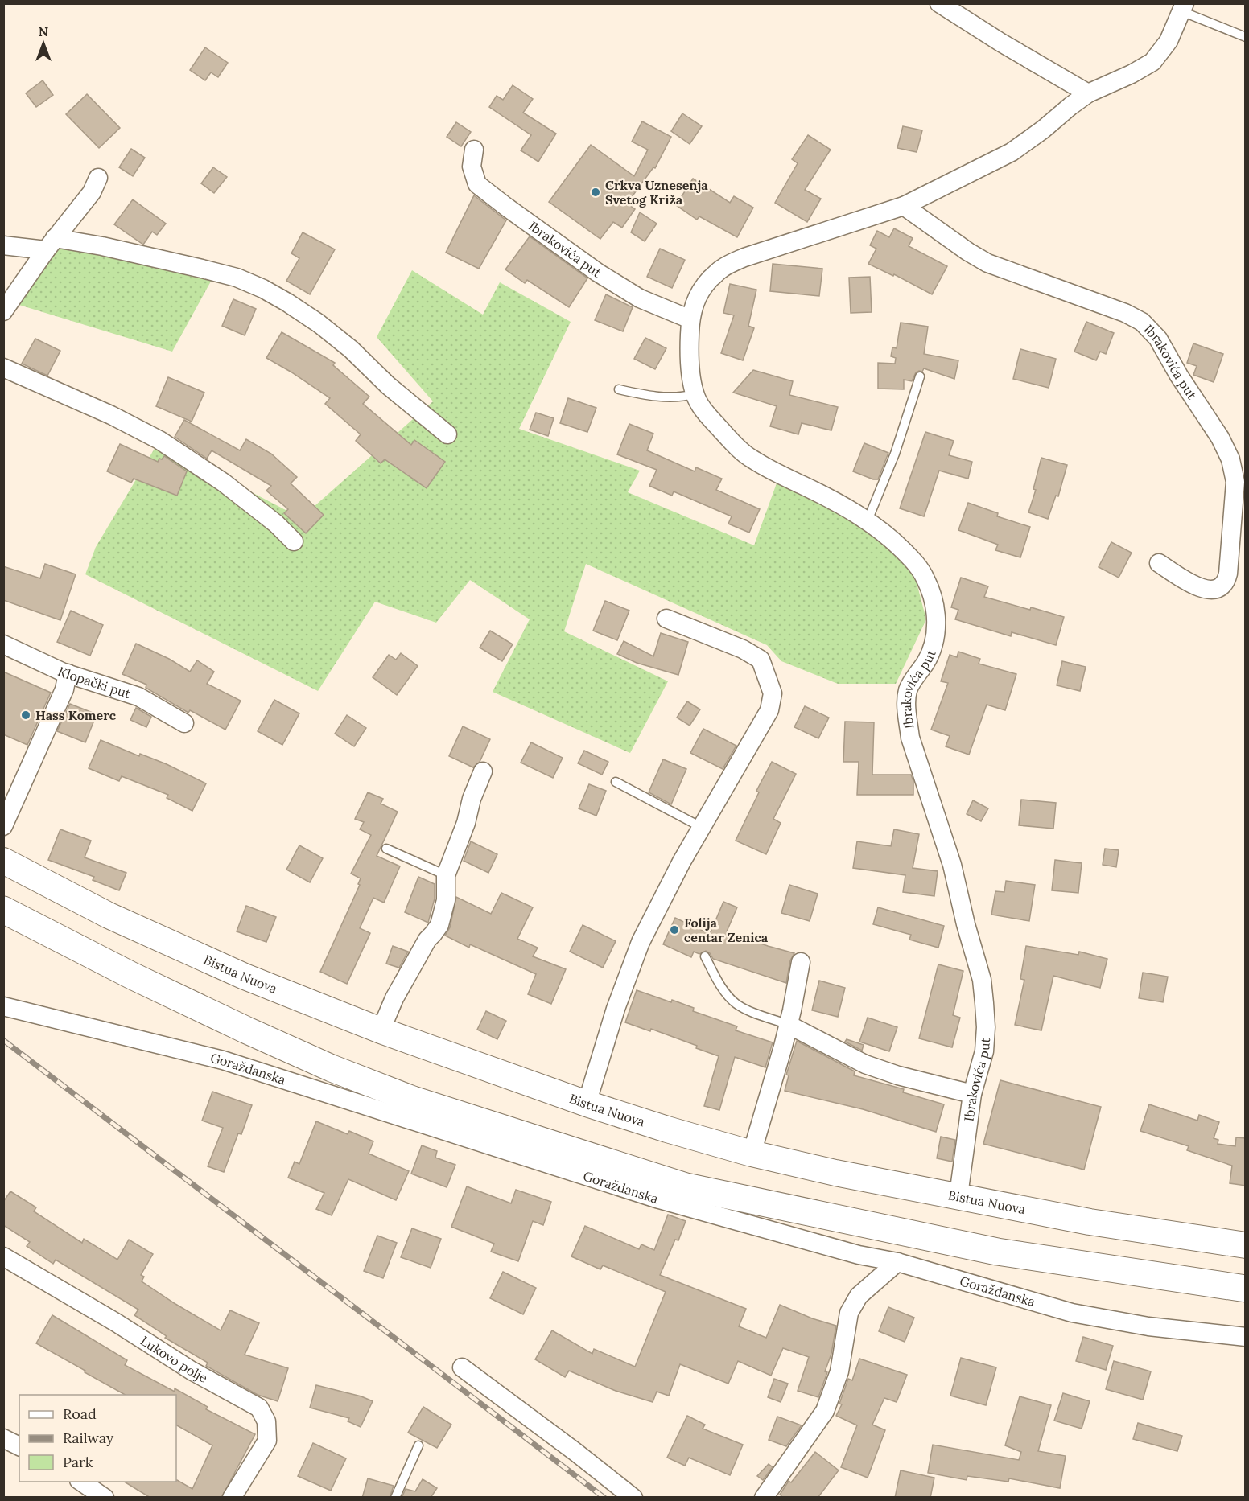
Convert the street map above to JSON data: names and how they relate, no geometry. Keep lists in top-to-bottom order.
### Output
{
  "streets": {
    "street": [
      "Ibrakovića put",
      "Klopački put",
      "Bistua Nuova",
      "Goraždanska",
      "Lukovo polje"
    ]
  },
  "crossings": [
    ["Ibrakovića put", "Bistua Nuova"]
  ],
  "places": ["Crkva Uznesenja Svetog Križa", "Hass Komerc", "Folija centar Zenica"],
  "legend": ["Road", "Railway", "Park"],
  "north": "top"
}
